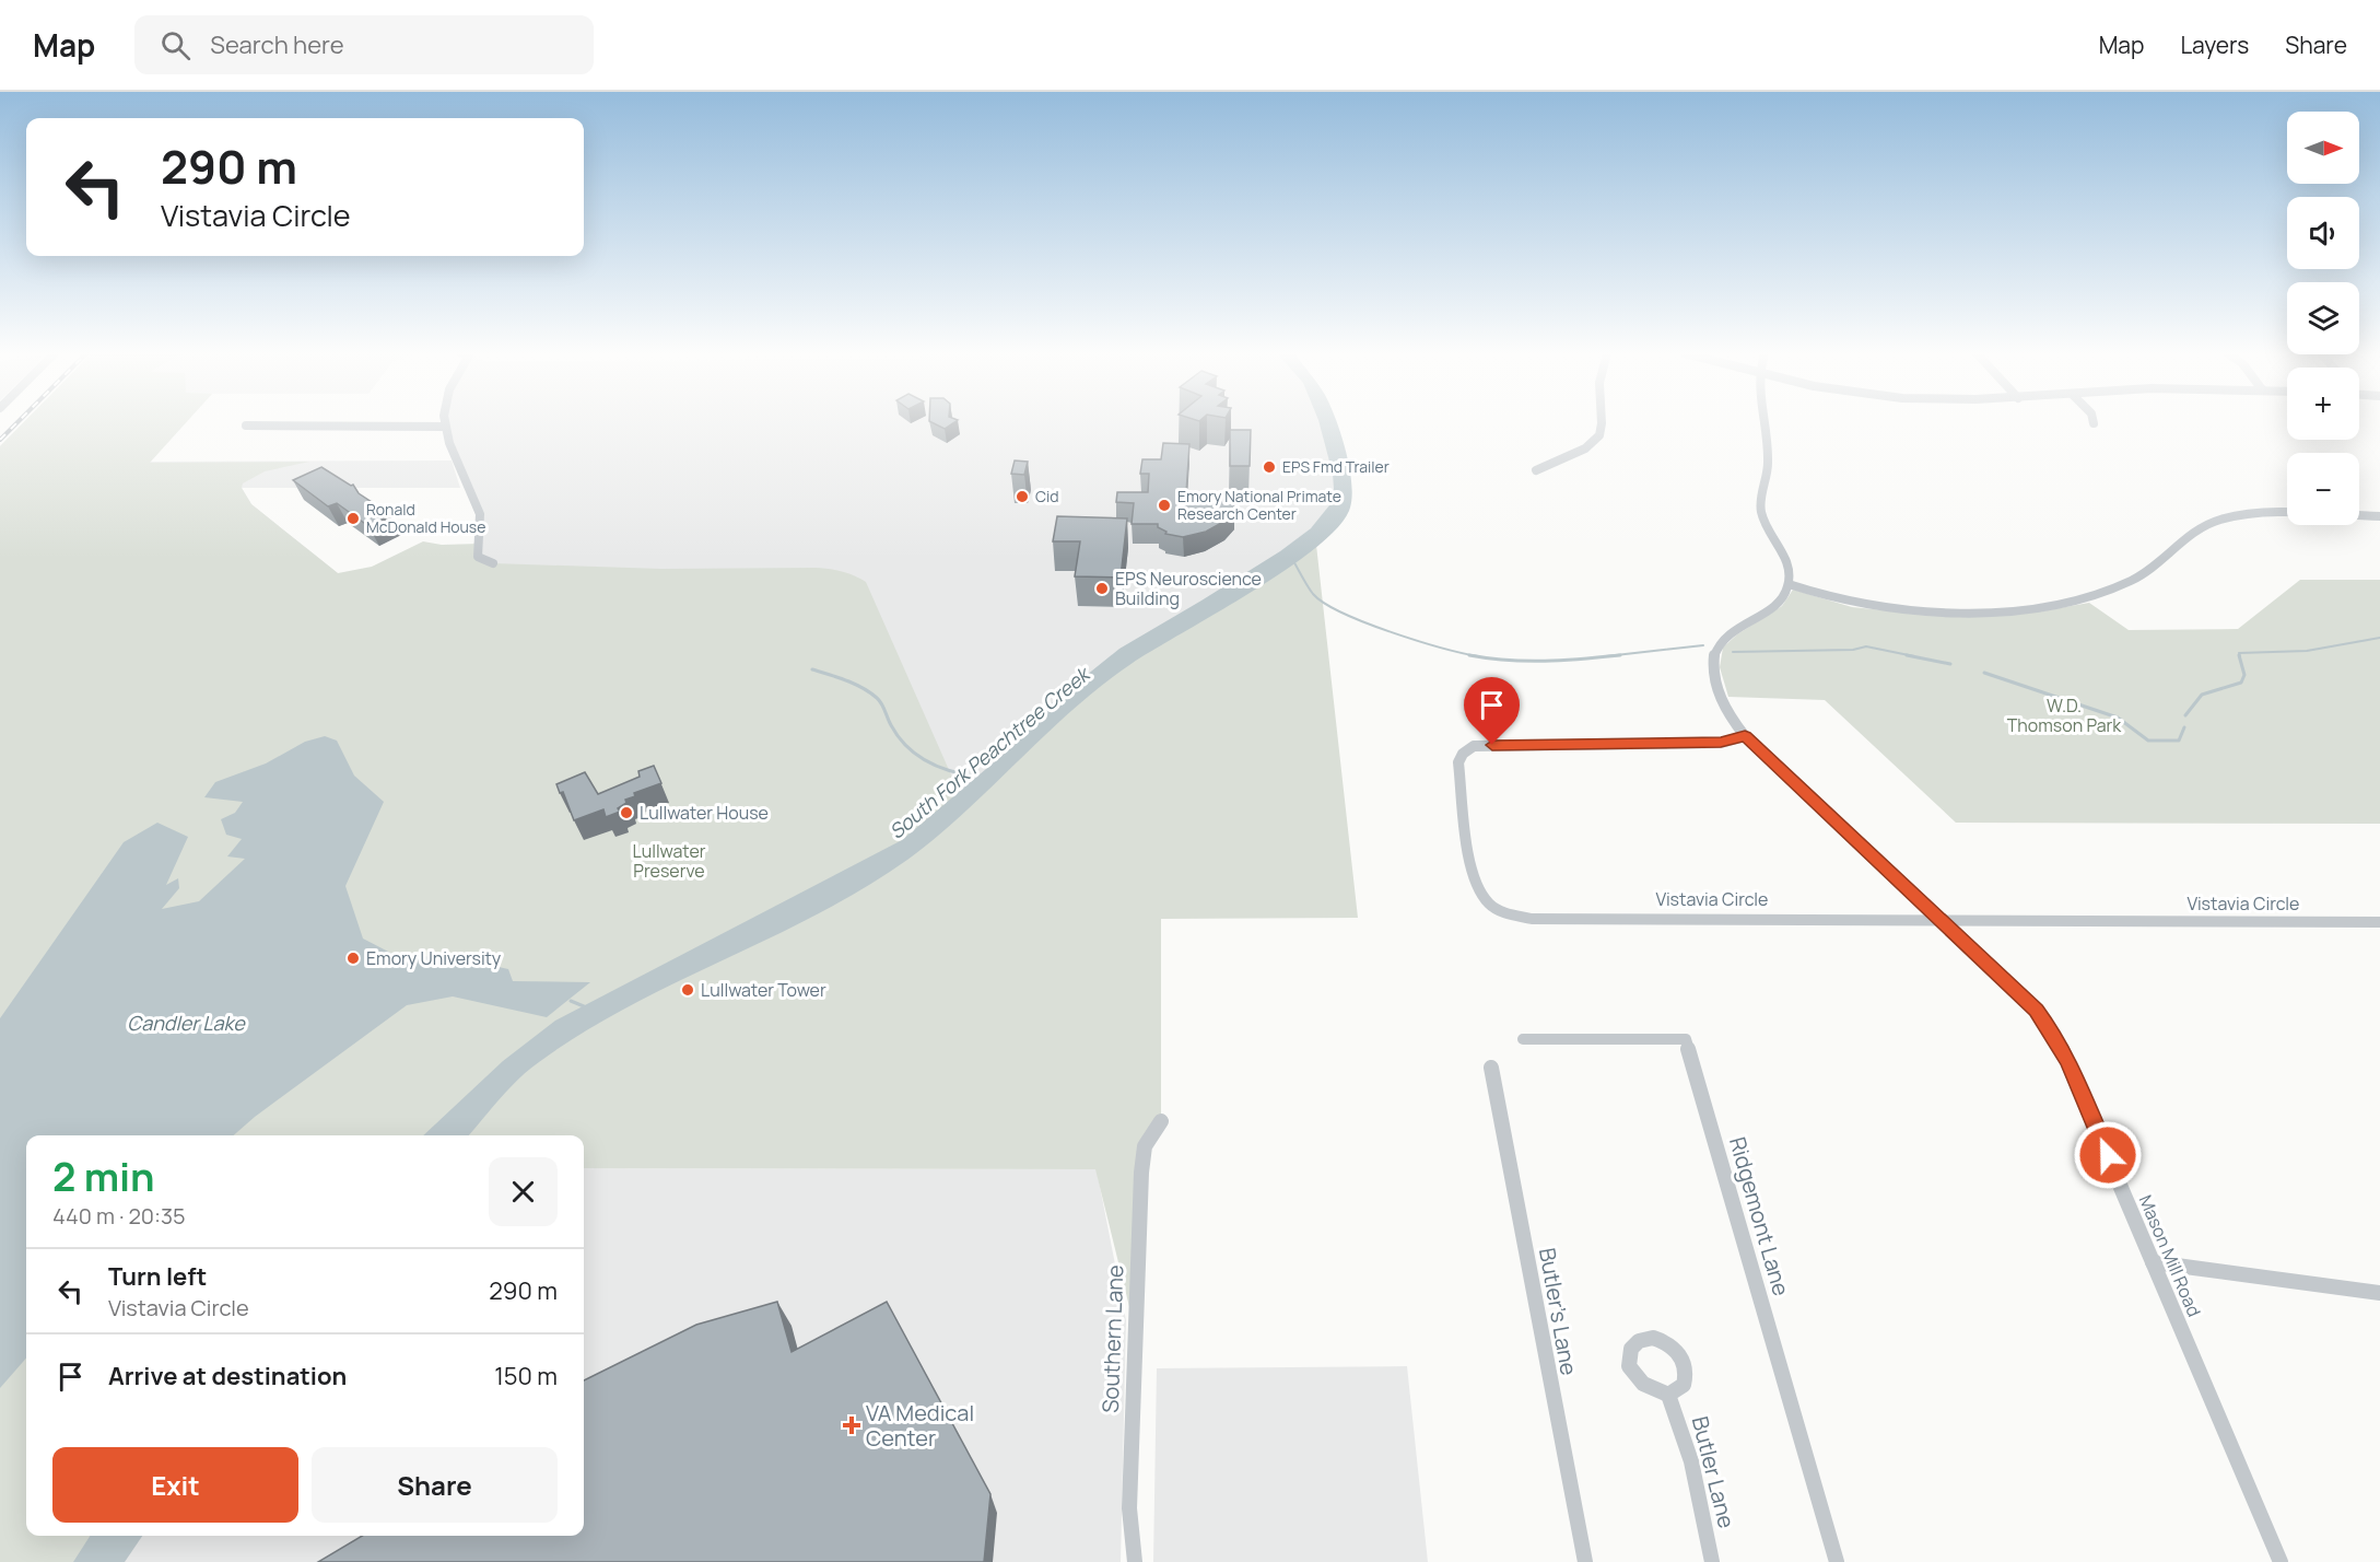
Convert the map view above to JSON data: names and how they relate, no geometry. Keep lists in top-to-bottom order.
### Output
{
  "streets": {
    "street": [
      "Vistavia Circle",
      "Ridgemont Lane",
      "Mason Mill Road",
      "Butler's Lane",
      "Southern Lane",
      "Butler Lane"
    ]
  },
  "crossings": [
    ["Vistavia Circle", "Mason Mill Road"]
  ],
  "water": ["South Fork Peachtree Creek", "Candler Lake"],
  "parks": ["W.D. Thomson Park", "Lullwater Preserve"],
  "places": {
    "other": [
      "EPS Fmd Trailer",
      "Cid",
      "Emory National Primate Research Center",
      "Ronald McDonald House",
      "EPS Neuroscience Building",
      "Lullwater House",
      "Emory University",
      "Lullwater Tower"
    ],
    "health": ["VA Medical Center"]
  },
  "north": "right",
  "page": {
    "header": "Map",
    "search": "Search here",
    "nav": ["Map", "Layers", "Share"],
    "map_buttons": ["+", "−"],
    "turn": ["290 m", "Vistavia Circle"],
    "heading": ["2 min", "440 m · 20:35"],
    "list": [
      {
        "name": "Turn left",
        "note": "Vistavia Circle",
        "value": "290 m"
      },
      {
        "name": "Arrive at destination",
        "value": "150 m"
      }
    ],
    "buttons": ["Exit", "Share"]
  }
}
